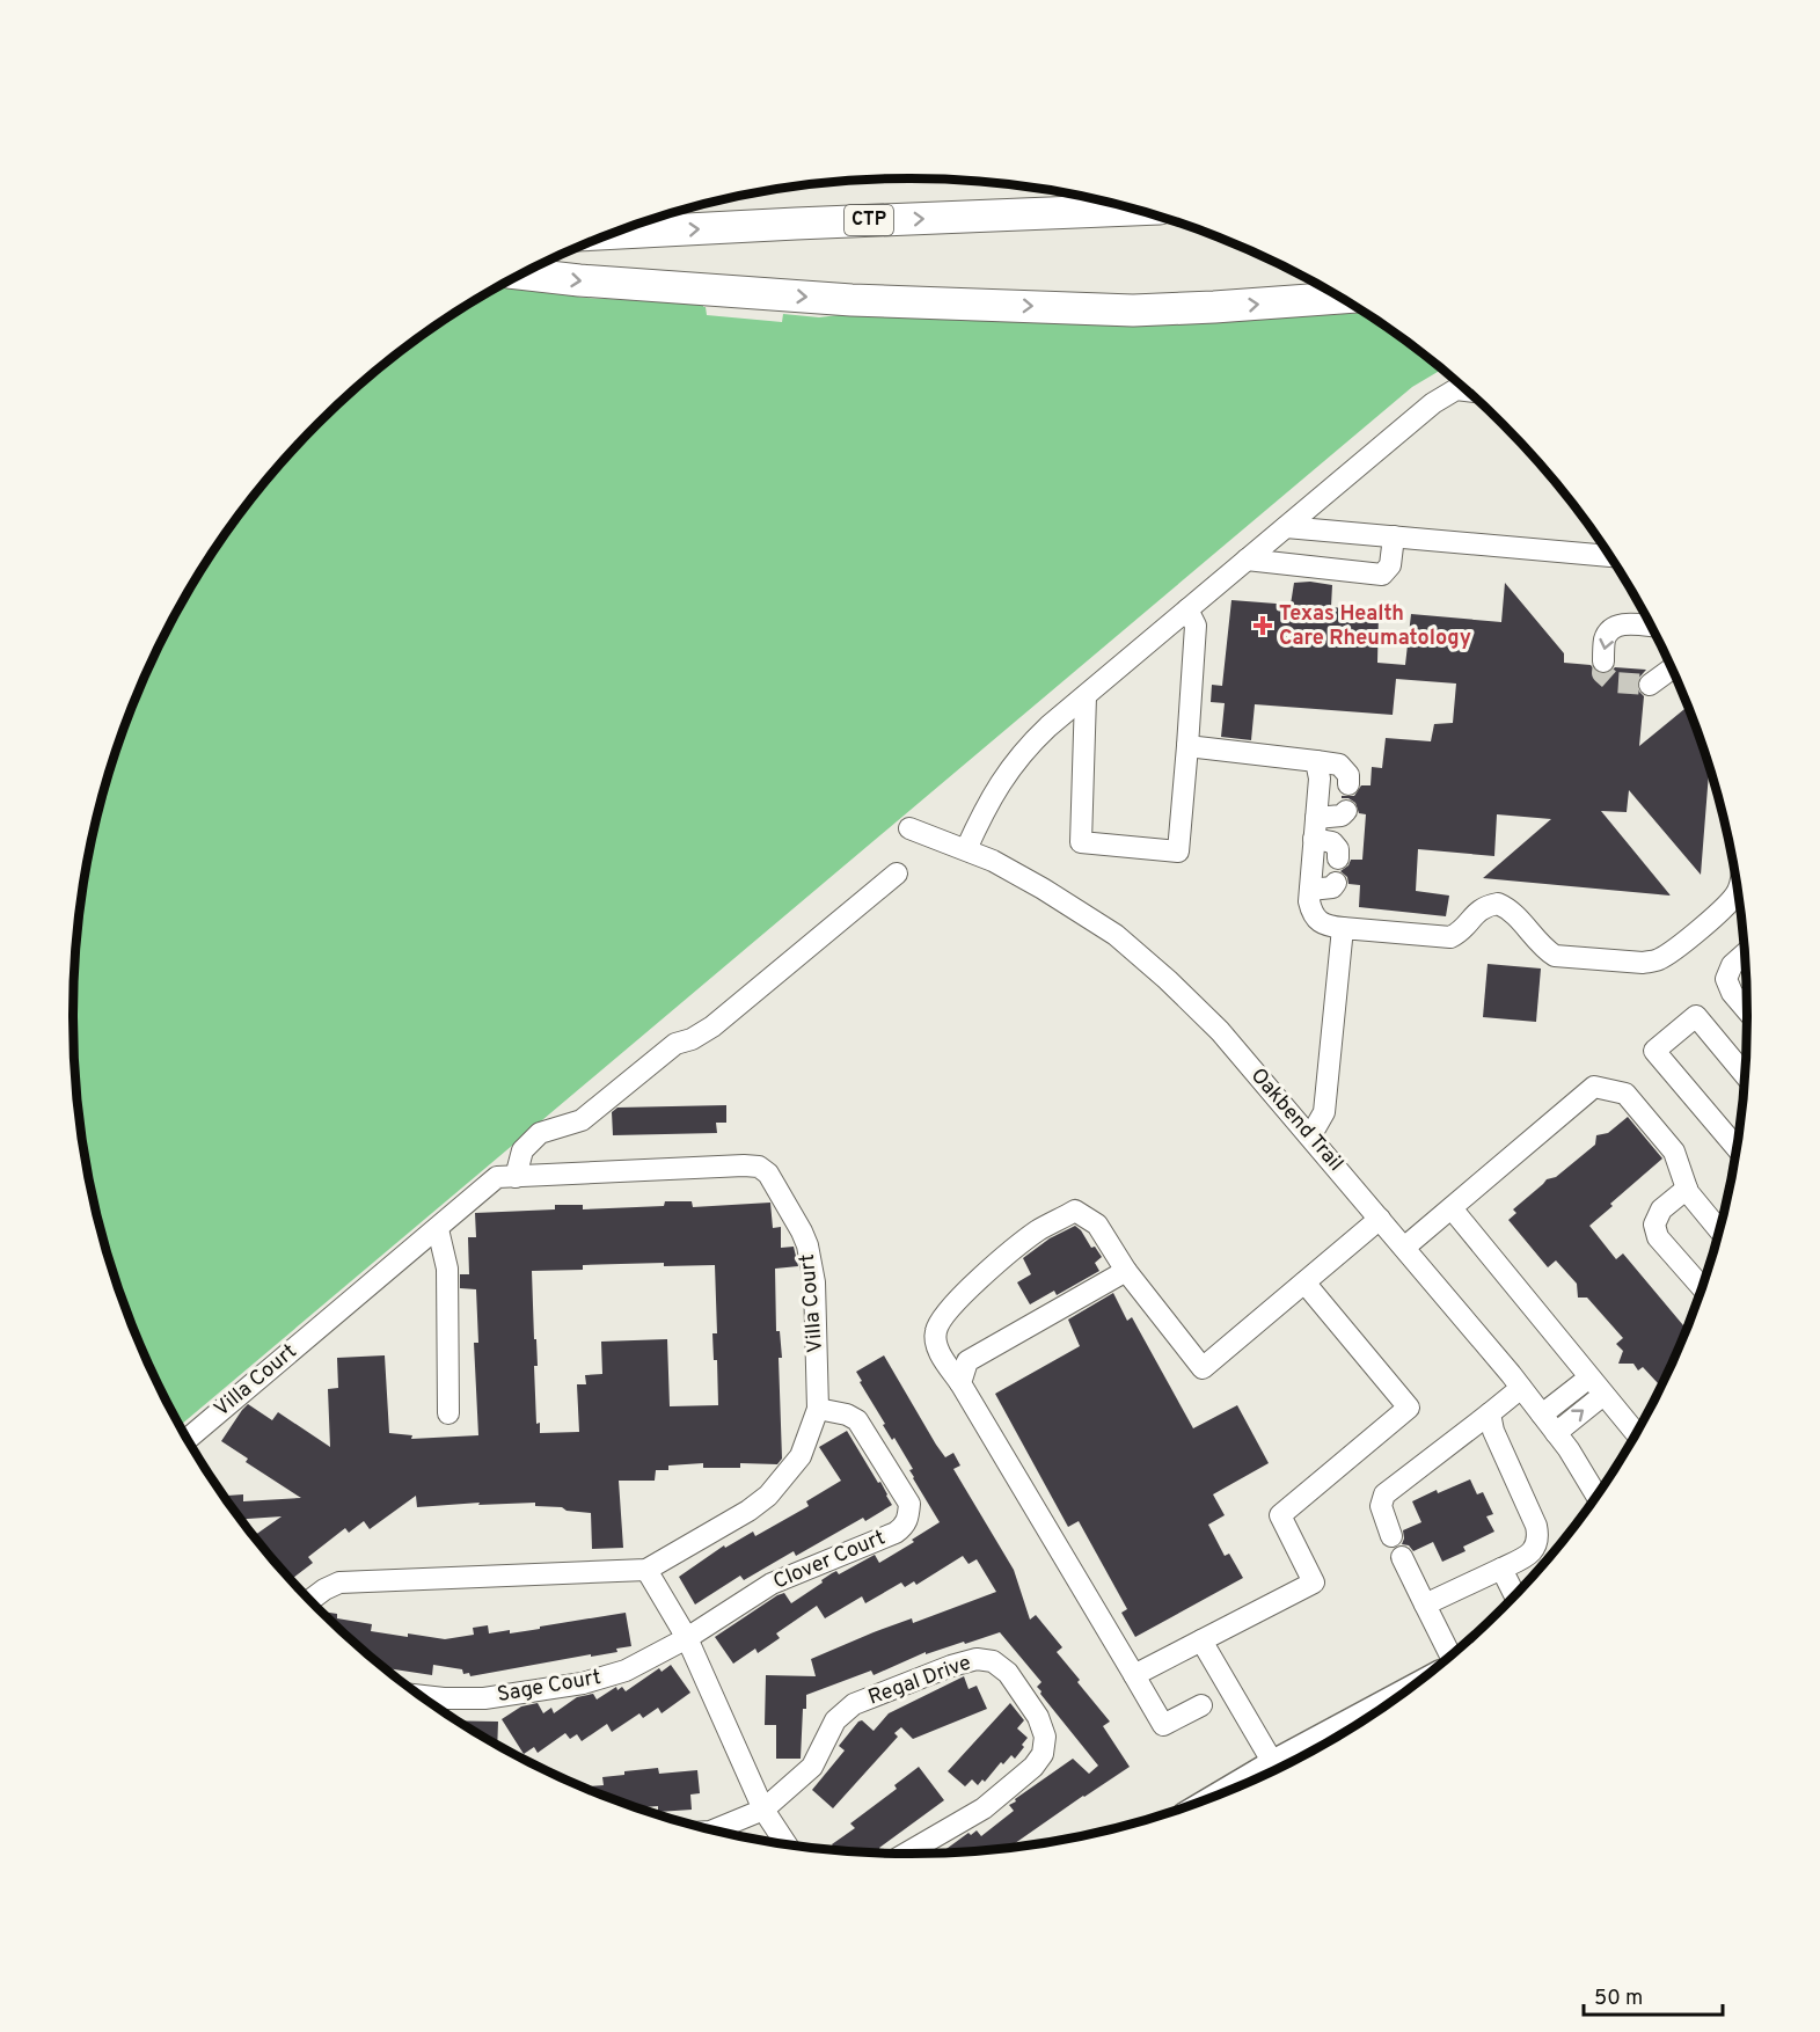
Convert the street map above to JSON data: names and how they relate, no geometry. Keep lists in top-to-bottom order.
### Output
{
  "streets": {
    "highway": ["CTP"],
    "street": [
      "Oakbend Trail",
      "Villa Court",
      "Clover Court",
      "Regal Drive",
      "Sage Court"
    ]
  },
  "crossings": [
    ["Villa Court", "Clover Court"],
    ["Clover Court", "Sage Court"]
  ],
  "places": {
    "health": ["Texas Health Care Rheumatology"]
  },
  "scale_bar": "50 m"
}
